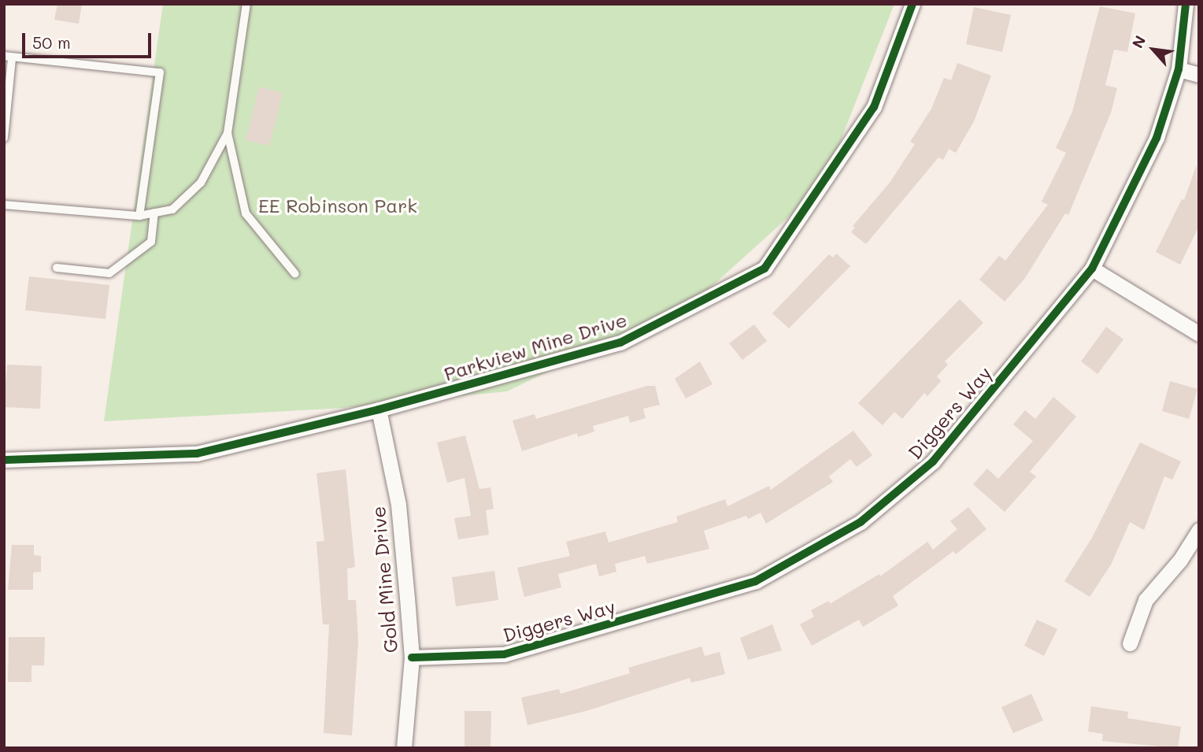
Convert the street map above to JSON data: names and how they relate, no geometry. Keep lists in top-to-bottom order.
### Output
{
  "streets": {
    "street": ["Parkview Mine Drive", "Diggers Way", "Gold Mine Drive"]
  },
  "crossings": [
    ["Parkview Mine Drive", "Gold Mine Drive"],
    ["Diggers Way", "Gold Mine Drive"]
  ],
  "parks": ["EE Robinson Park"],
  "scale_bar": "50 m",
  "north": "top left"
}
